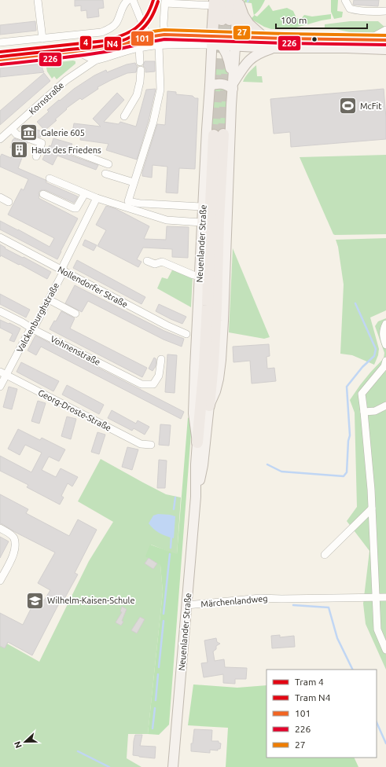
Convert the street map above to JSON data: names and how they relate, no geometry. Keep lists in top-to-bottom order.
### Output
{
  "streets": {
    "highway": ["Neuenlander Straße"],
    "street": [
      "Kornstraße",
      "Nollendorfer Straße",
      "Valckenburghstraße",
      "Vohnenstraße",
      "Georg-Droste-Straße",
      "Märchenlandweg"
    ]
  },
  "crossings": [
    ["Kornstraße", "Neuenlander Straße"],
    ["Neuenlander Straße", "Märchenlandweg"],
    ["Nollendorfer Straße", "Valckenburghstraße"],
    ["Valckenburghstraße", "Vohnenstraße"],
    ["Valckenburghstraße", "Georg-Droste-Straße"]
  ],
  "places": {
    "sports": ["McFit"],
    "museum": ["Galerie 605"],
    "building": ["Haus des Friedens"],
    "school or university": ["Wilhelm-Kaisen-Schule"]
  },
  "lines": [
    "tram line 4",
    "tram line N4",
    "transit line 27",
    "transit line 101",
    "transit line 226"
  ],
  "legend": [
    "Tram 4",
    "Tram N4",
    "101",
    "226",
    "27"
  ],
  "scale_bar": "100 m",
  "north": "left"
}
